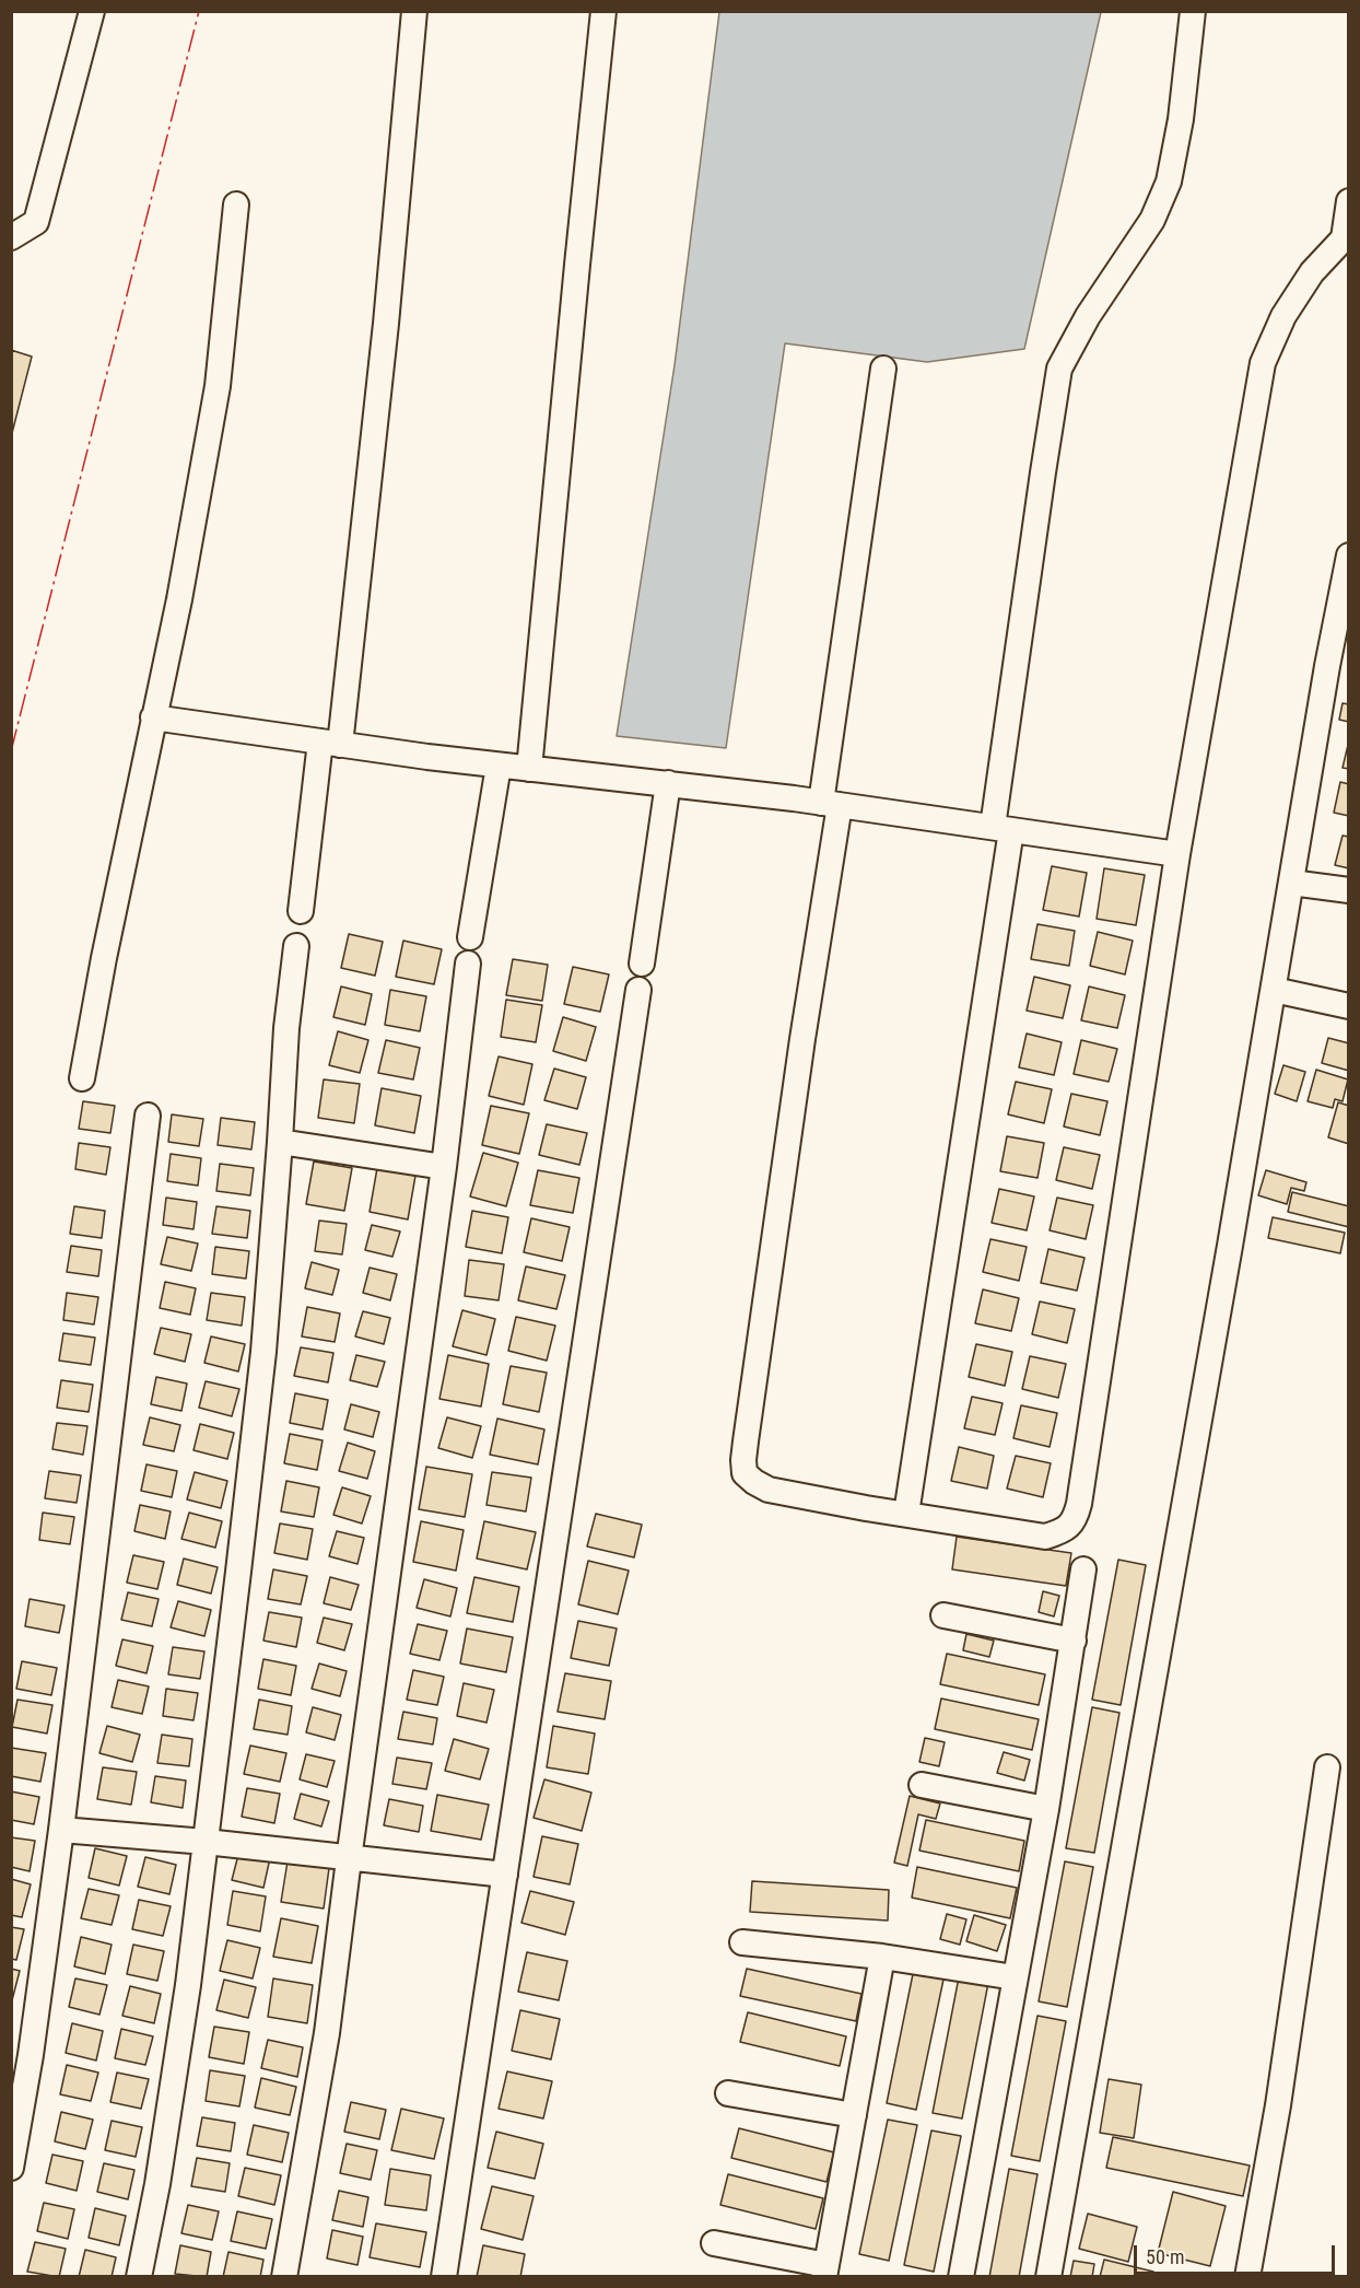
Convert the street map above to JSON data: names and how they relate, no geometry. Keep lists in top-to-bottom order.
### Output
{
  "scale_bar": "50 m"
}
